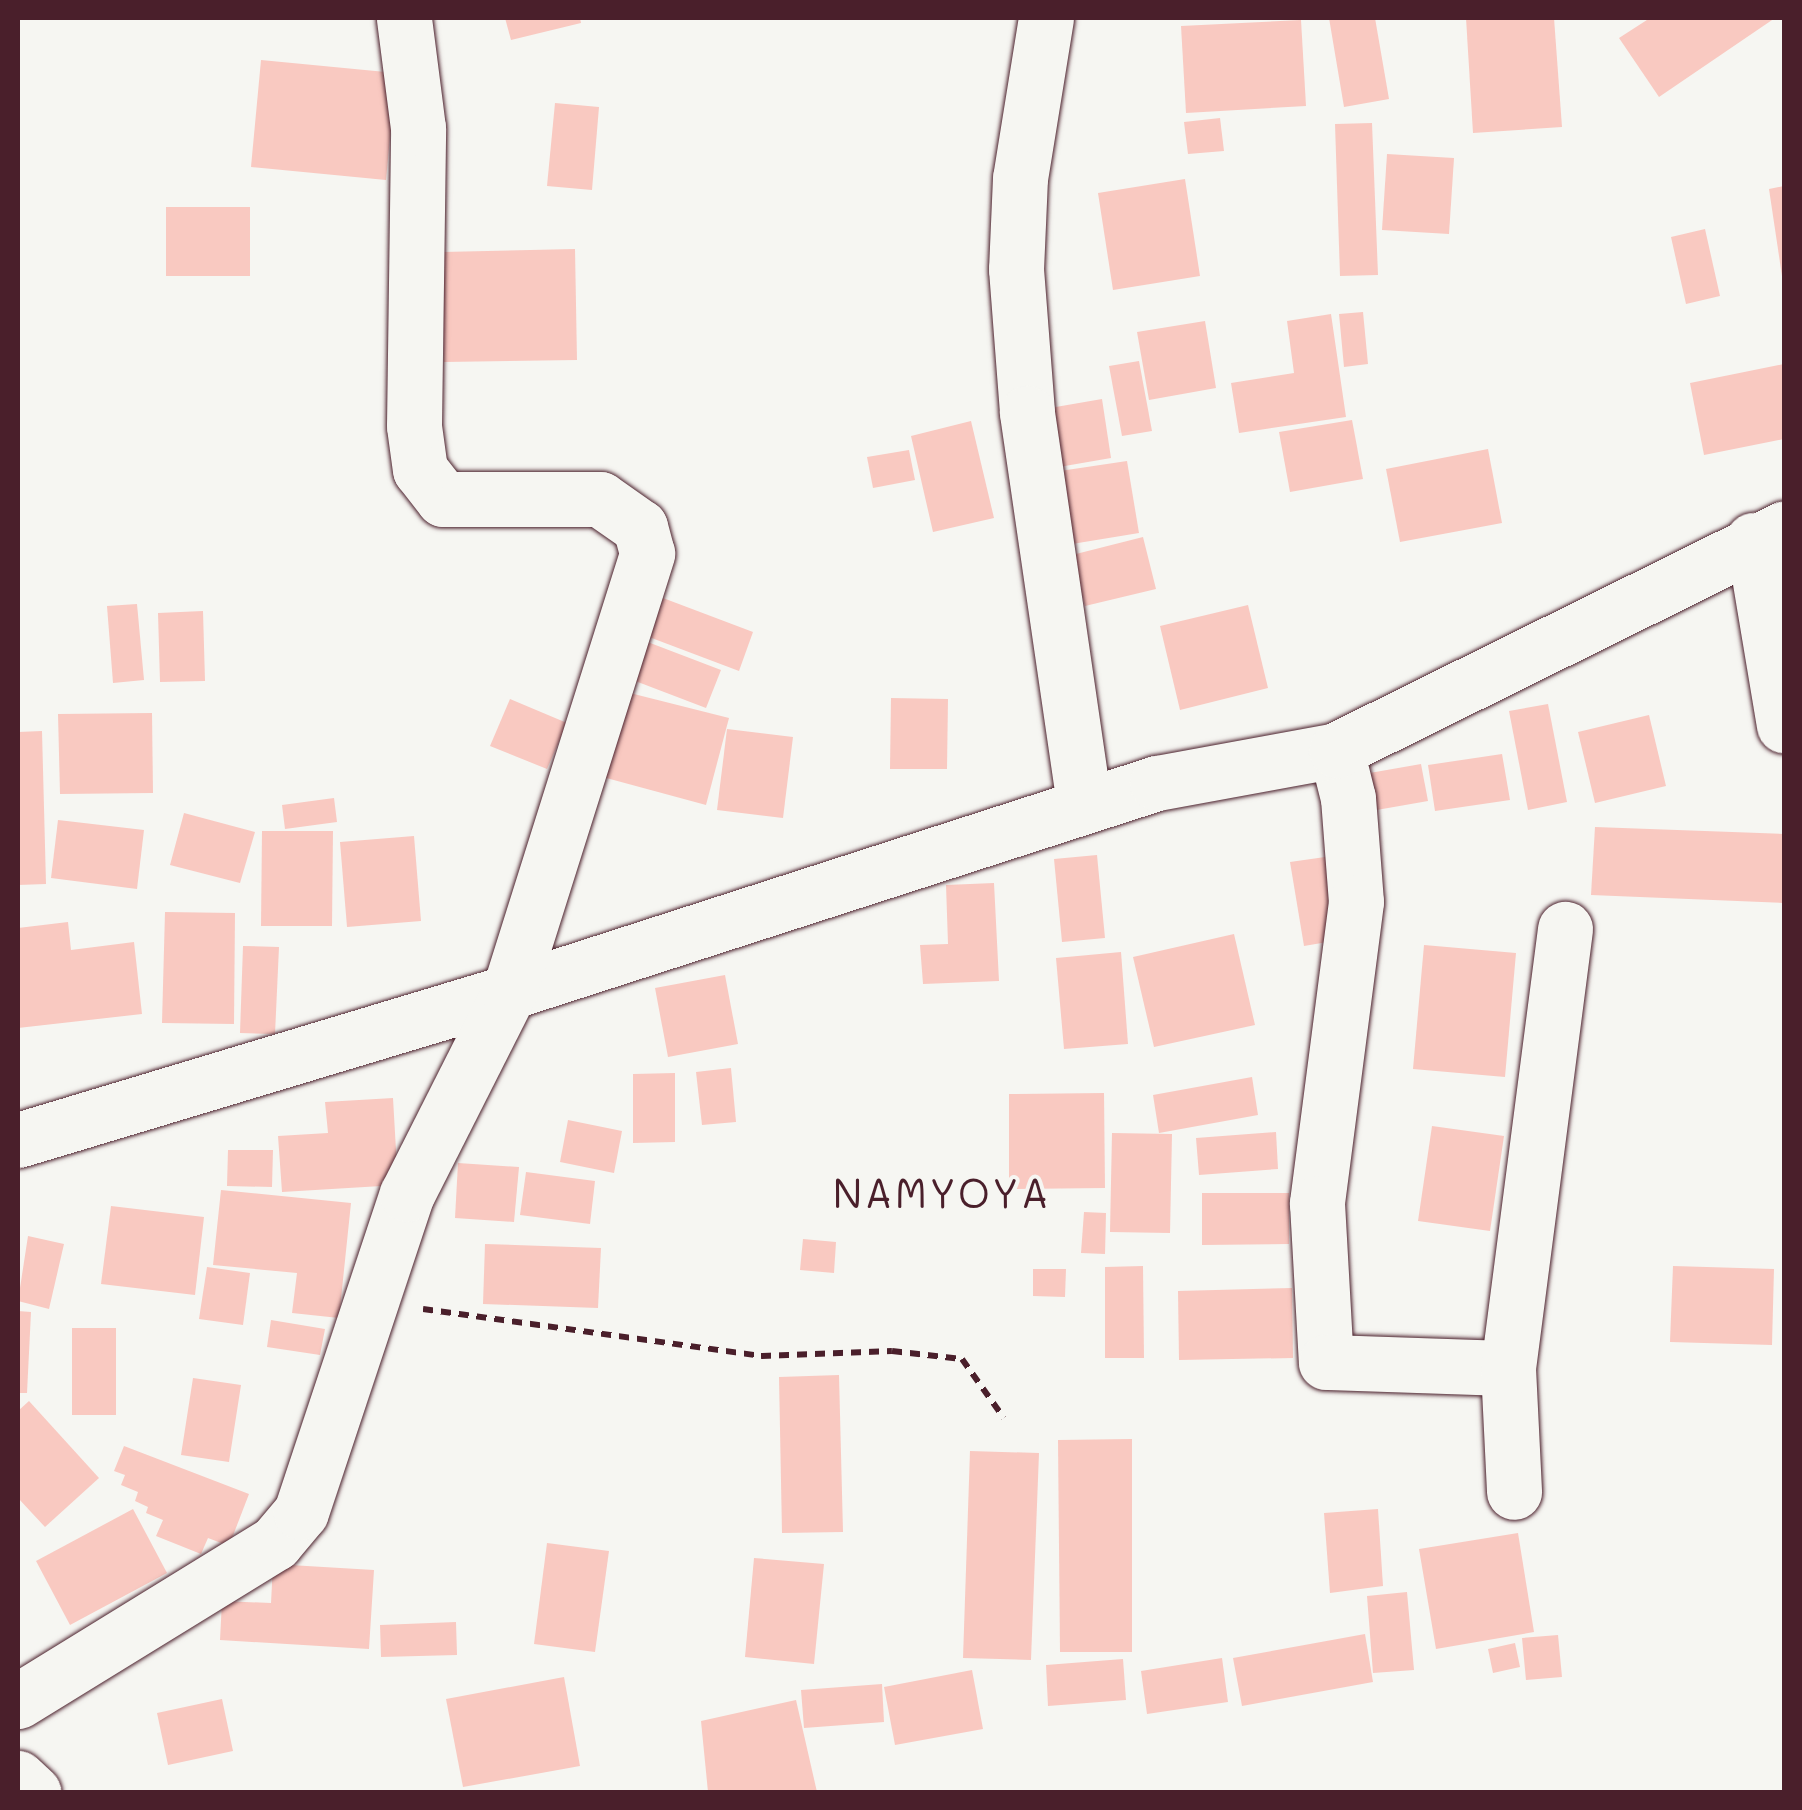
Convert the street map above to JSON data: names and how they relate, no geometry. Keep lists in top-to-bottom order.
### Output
{
  "districts": ["NAMYOYA"]
}
